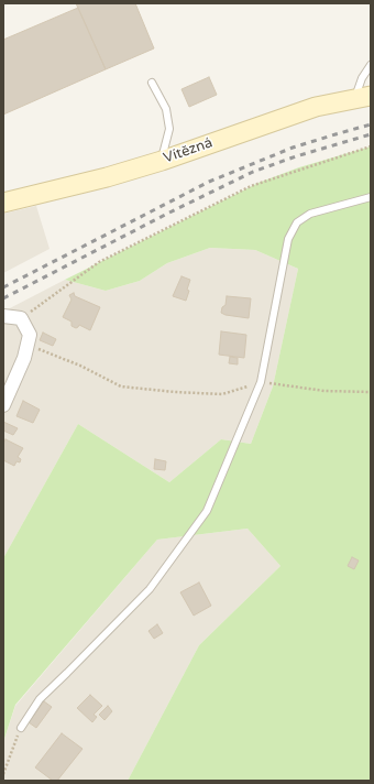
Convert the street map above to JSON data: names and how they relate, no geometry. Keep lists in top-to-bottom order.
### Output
{
  "streets": {
    "main road": ["Vítězná"]
  }
}
